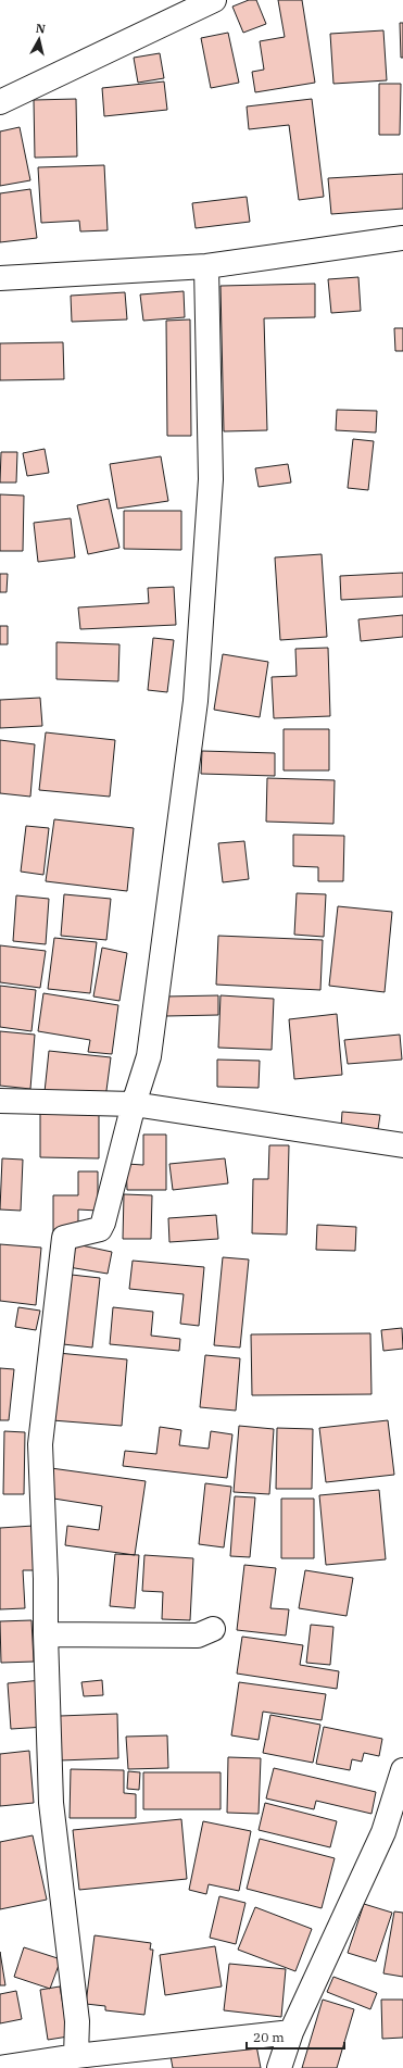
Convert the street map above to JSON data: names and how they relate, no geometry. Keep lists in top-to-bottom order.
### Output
{
  "scale_bar": "20 m",
  "north": "top"
}
